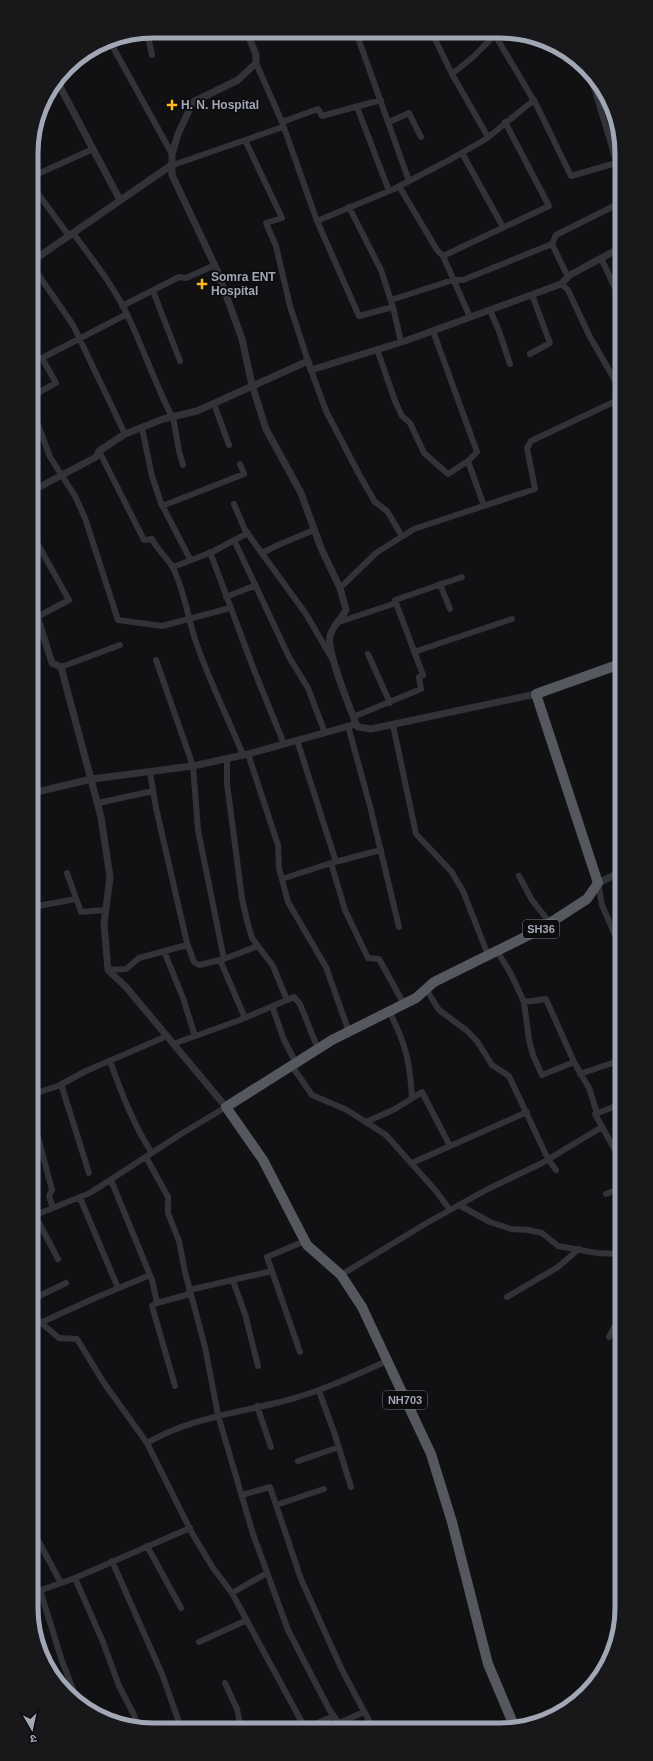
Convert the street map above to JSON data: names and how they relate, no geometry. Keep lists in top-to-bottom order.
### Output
{
  "streets": {
    "highway": ["SH36", "NH703"]
  },
  "crossings": [
    ["SH36", "NH703"]
  ],
  "places": {
    "health": ["H. N. Hospital", "Somra ENT Hospital"]
  },
  "north": "bottom"
}
